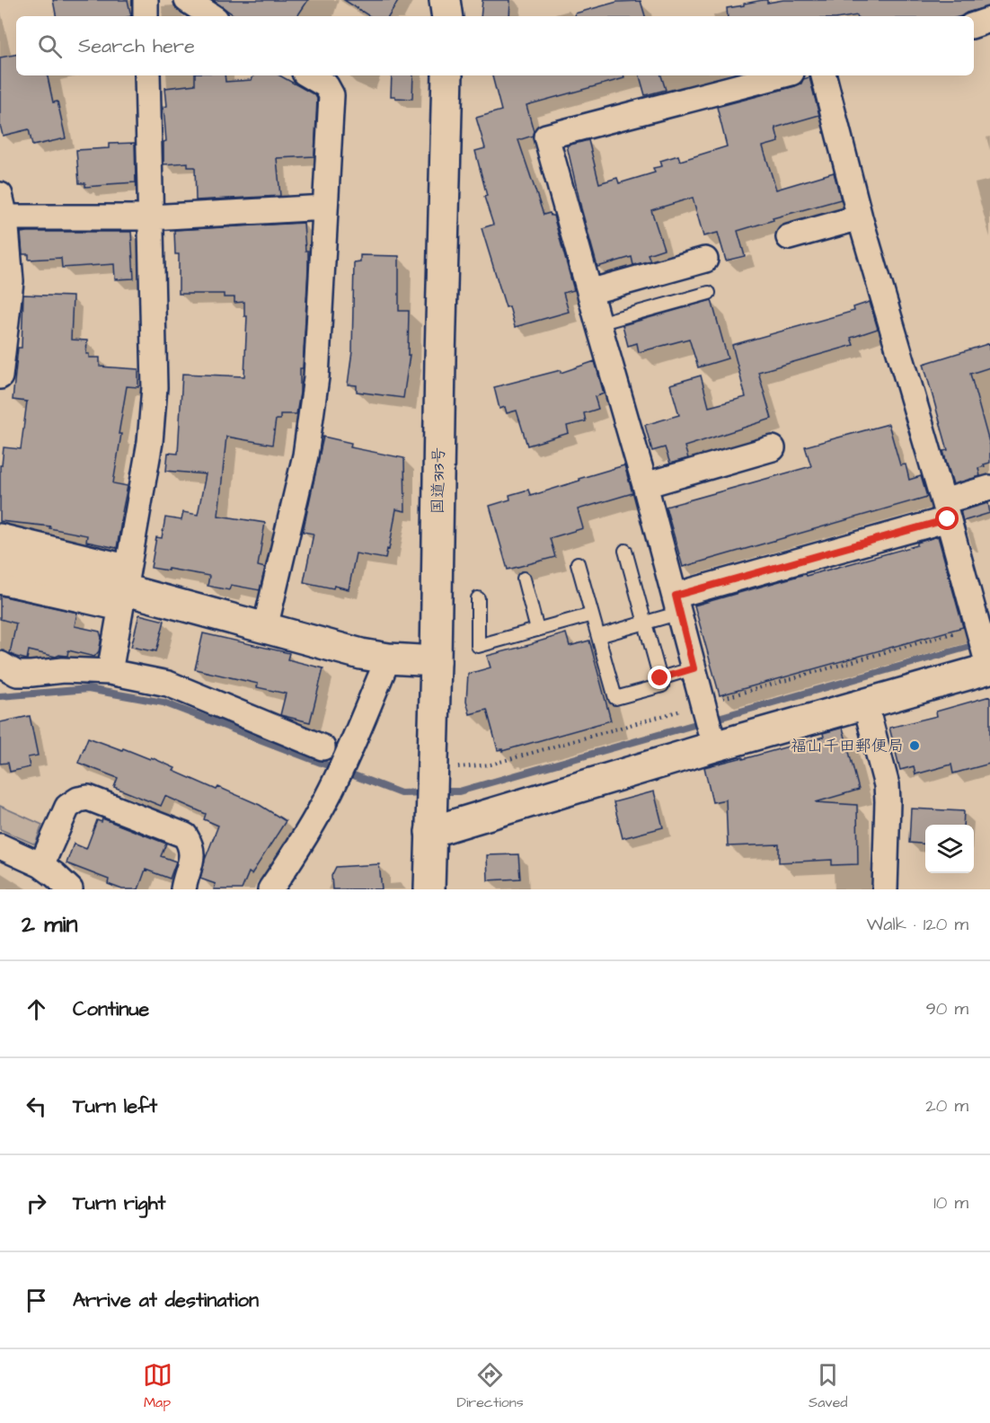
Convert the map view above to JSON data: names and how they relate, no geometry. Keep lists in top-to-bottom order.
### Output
{
  "streets": {
    "main road": ["国道313号"]
  },
  "places": ["福山千田郵便局"],
  "page": {
    "search": "Search here",
    "heading": ["2 min", "Walk · 120 m"],
    "list": [
      ["Continue", "90 m"],
      ["Turn left", "20 m"],
      ["Turn right", "10 m"],
      "Arrive at destination"
    ],
    "nav": ["Map", "Directions", "Saved"]
  }
}
